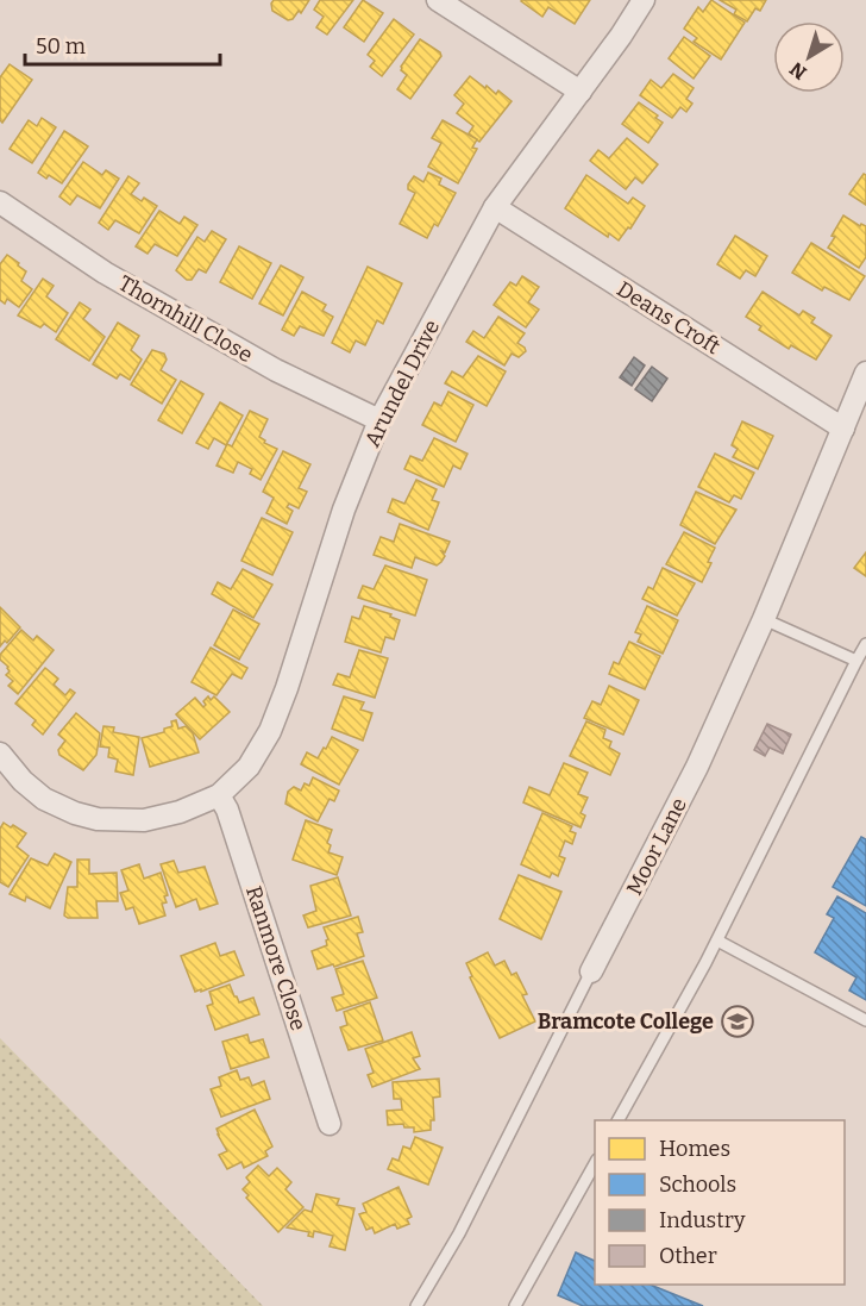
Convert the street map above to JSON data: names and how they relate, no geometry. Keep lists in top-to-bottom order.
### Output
{
  "streets": {
    "street": [
      "Deans Croft",
      "Thornhill Close",
      "Arundel Drive",
      "Moor Lane",
      "Ranmore Close"
    ]
  },
  "crossings": [
    ["Deans Croft", "Arundel Drive"],
    ["Deans Croft", "Moor Lane"],
    ["Thornhill Close", "Arundel Drive"],
    ["Arundel Drive", "Ranmore Close"]
  ],
  "places": {
    "school or university": ["Bramcote College"]
  },
  "legend": [
    "Homes",
    "Schools",
    "Industry",
    "Other"
  ],
  "scale_bar": "50 m",
  "north": "bottom left"
}
